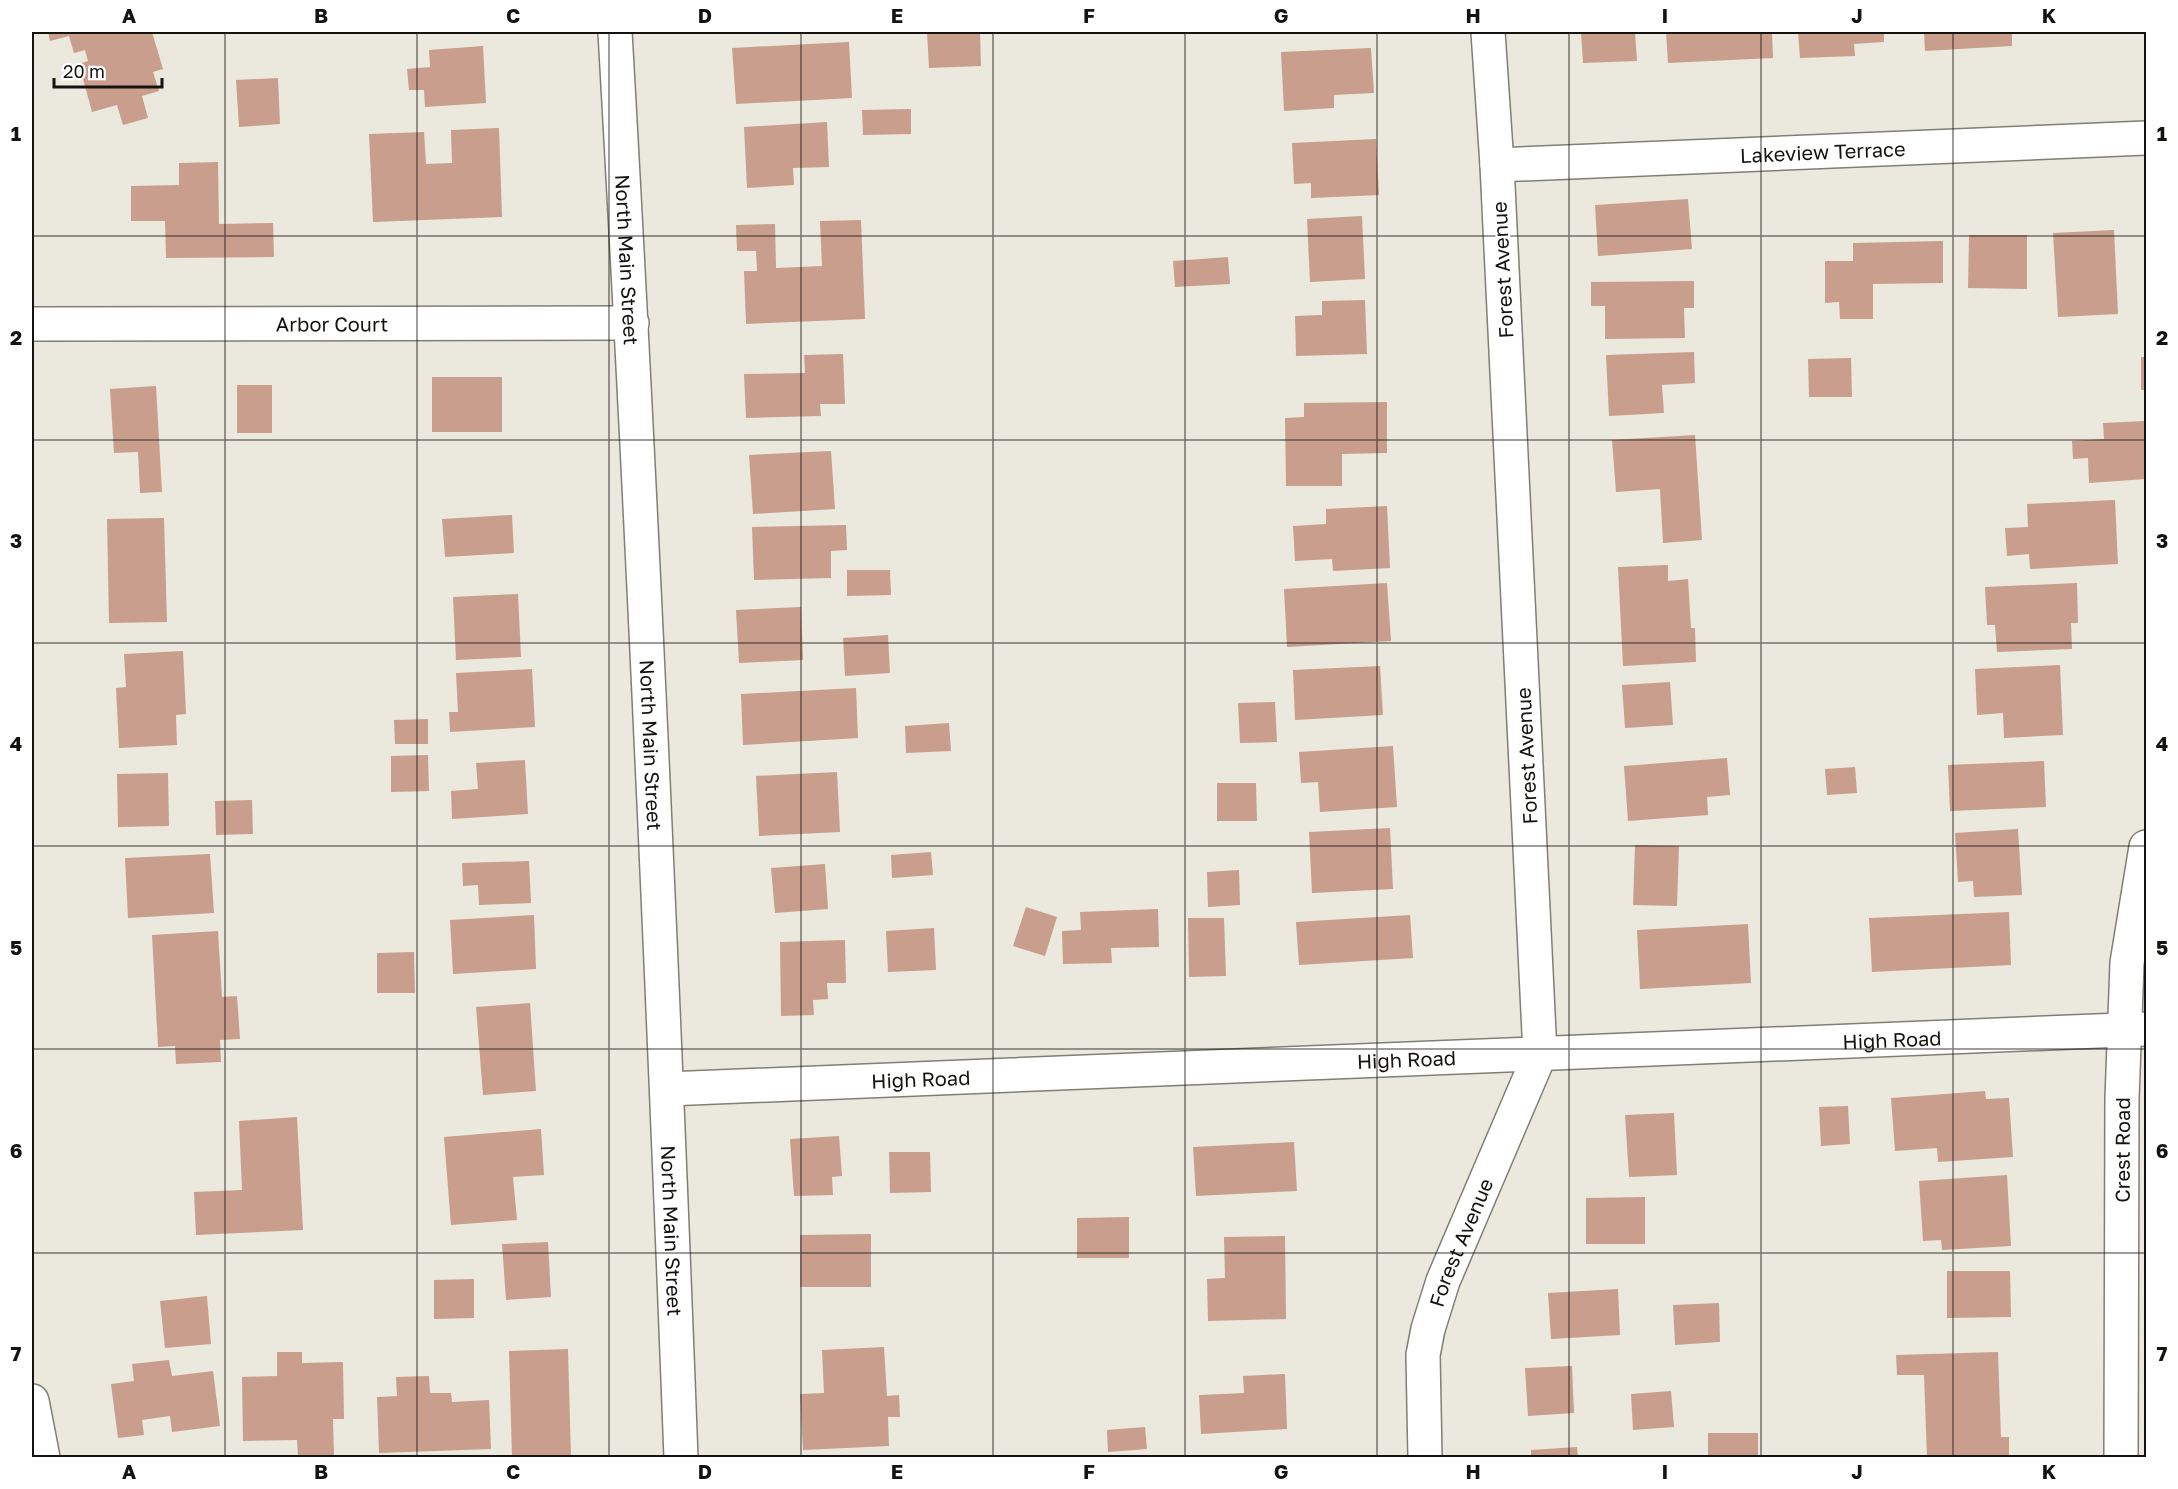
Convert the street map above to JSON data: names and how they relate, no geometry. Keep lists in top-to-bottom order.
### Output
{
  "streets": {
    "street": [
      "Lakeview Terrace",
      "North Main Street",
      "Forest Avenue",
      "Arbor Court",
      "High Road",
      "Crest Road"
    ]
  },
  "crossings": [
    ["Lakeview Terrace", "Forest Avenue"],
    ["North Main Street", "Arbor Court"],
    ["North Main Street", "High Road"],
    ["Forest Avenue", "High Road"],
    ["High Road", "Crest Road"]
  ],
  "scale_bar": "20 m",
  "grid": {
    "columns": [
      "A",
      "B",
      "C",
      "D",
      "E",
      "F",
      "G",
      "H",
      "I",
      "J",
      "K"
    ],
    "rows": [
      "1",
      "2",
      "3",
      "4",
      "5",
      "6",
      "7"
    ]
  }
}
